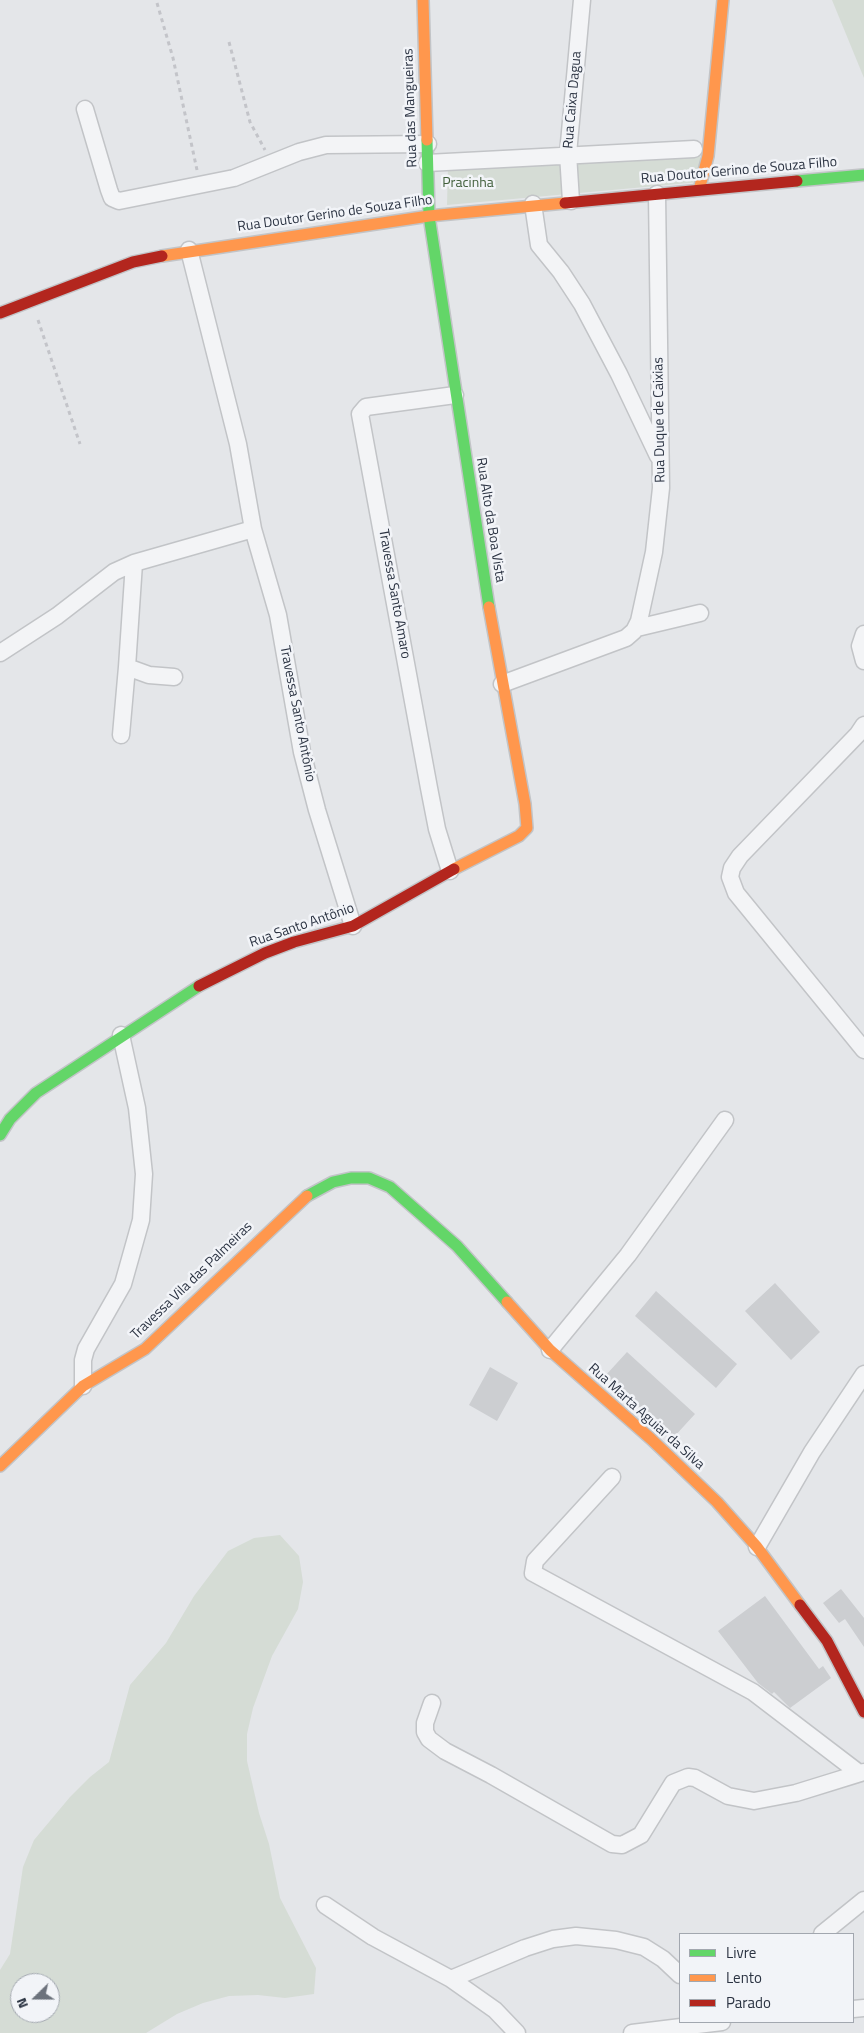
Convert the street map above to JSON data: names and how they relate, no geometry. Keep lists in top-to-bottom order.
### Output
{
  "streets": {
    "street": [
      "Rua Caixa Dagua",
      "Rua das Mangueiras",
      "Rua Doutor Gerino de Souza Filho",
      "Rua Duque de Caixias",
      "Rua Alto da Boa Vista",
      "Travessa Santo Amaro",
      "Travessa Santo Antônio",
      "Rua Santo Antônio",
      "Travessa Vila das Palmeiras",
      "Rua Marta Aguiar da Silva"
    ]
  },
  "crossings": [
    ["Rua Caixa Dagua", "Rua Doutor Gerino de Souza Filho"],
    ["Rua das Mangueiras", "Rua Doutor Gerino de Souza Filho"],
    ["Rua das Mangueiras", "Rua Alto da Boa Vista"],
    ["Rua Doutor Gerino de Souza Filho", "Rua Duque de Caixias"],
    ["Rua Doutor Gerino de Souza Filho", "Rua Alto da Boa Vista"],
    ["Rua Doutor Gerino de Souza Filho", "Travessa Santo Antônio"],
    ["Rua Alto da Boa Vista", "Travessa Santo Amaro"],
    ["Rua Alto da Boa Vista", "Rua Santo Antônio"],
    ["Travessa Santo Amaro", "Rua Santo Antônio"],
    ["Travessa Santo Antônio", "Rua Santo Antônio"],
    ["Travessa Vila das Palmeiras", "Rua Marta Aguiar da Silva"]
  ],
  "parks": ["Pracinha"],
  "legend": ["Livre", "Lento", "Parado"],
  "north": "left"
}
